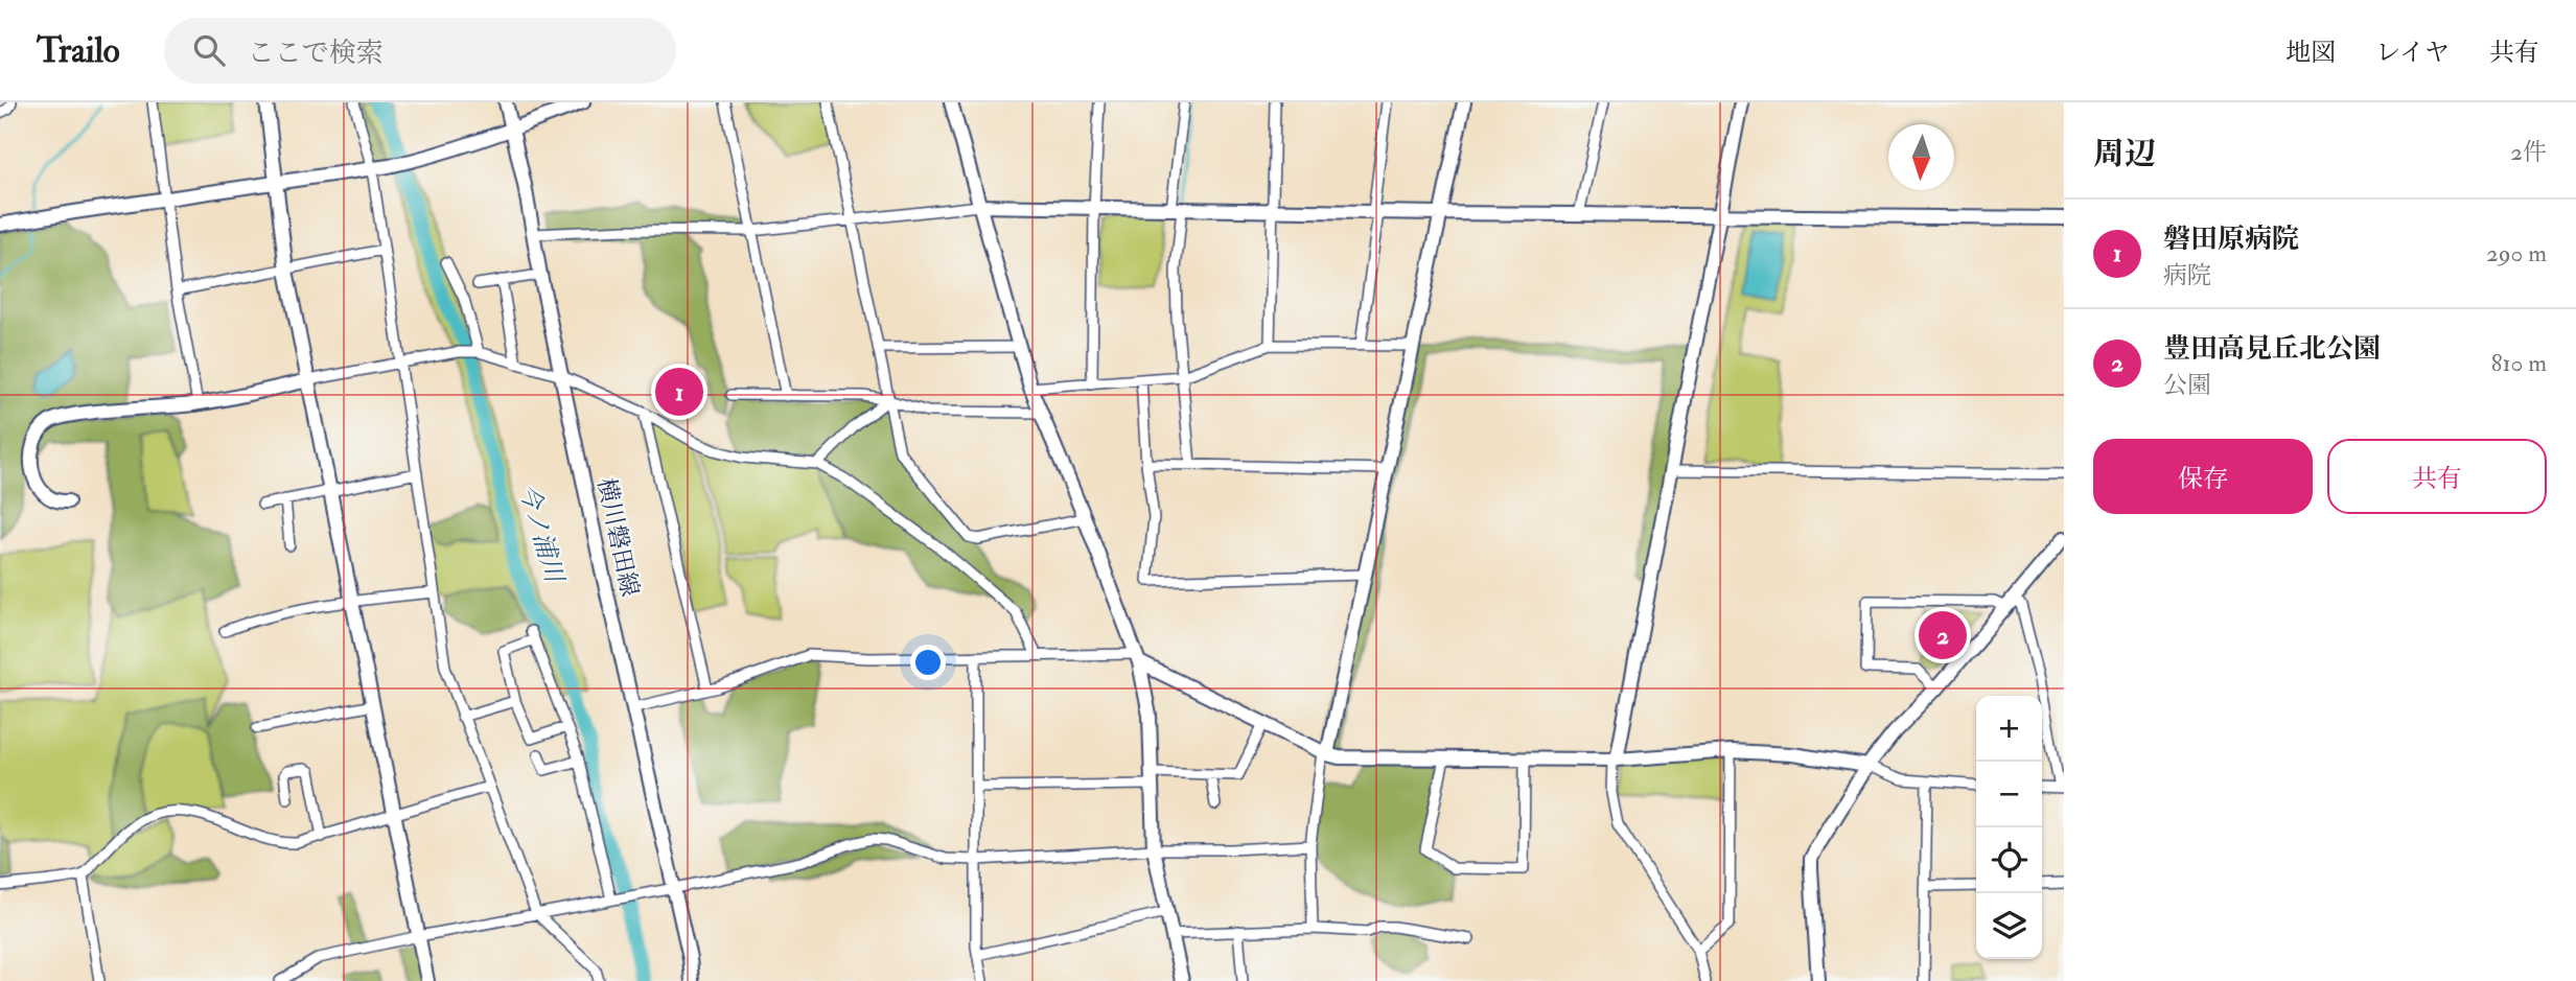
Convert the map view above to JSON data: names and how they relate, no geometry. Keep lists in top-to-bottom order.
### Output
{
  "streets": {
    "street": ["横川磐田線"]
  },
  "water": ["今ノ浦川"],
  "north": "bottom",
  "page": {
    "header": "Trailo",
    "search": "ここで検索",
    "nav": ["地図", "レイヤ", "共有"],
    "heading": ["周辺", "2件"],
    "list": [
      {
        "mark": "1",
        "name": "磐田原病院",
        "note": "病院",
        "value": "290 m"
      },
      {
        "mark": "2",
        "name": "豊田高見丘北公園",
        "note": "公園",
        "value": "810 m"
      }
    ],
    "pins": ["1", "2"],
    "buttons": ["保存", "共有"],
    "map_buttons": ["+", "−"]
  }
}
